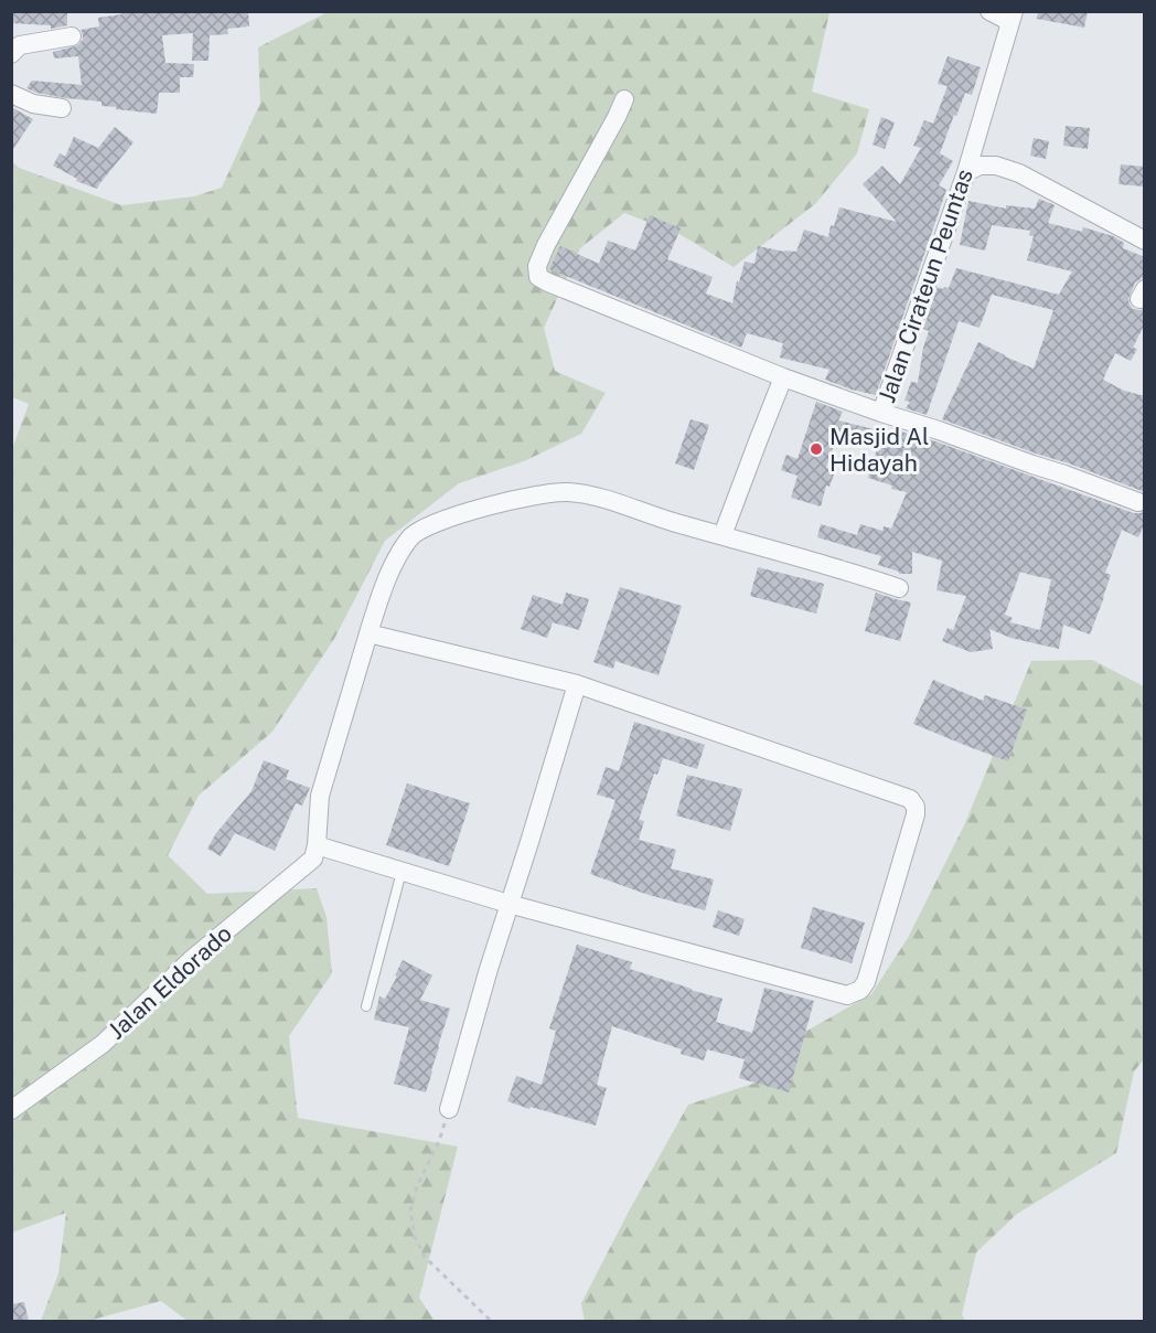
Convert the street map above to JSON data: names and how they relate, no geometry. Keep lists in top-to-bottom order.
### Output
{
  "streets": {
    "street": ["Jalan Cirateun Peuntas", "Jalan Eldorado"]
  },
  "places": ["Masjid Al Hidayah"]
}
